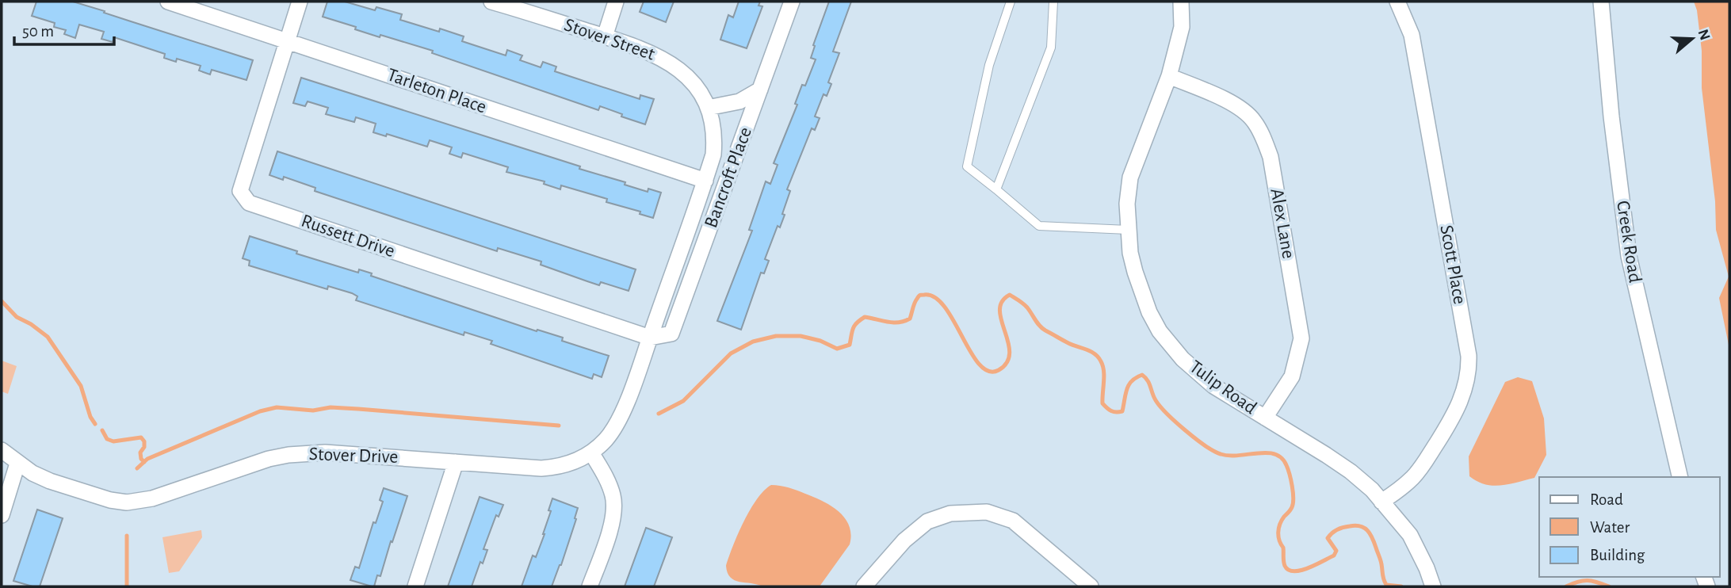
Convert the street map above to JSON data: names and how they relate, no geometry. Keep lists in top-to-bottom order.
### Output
{
  "streets": {
    "street": [
      "Stover Street",
      "Tarleton Place",
      "Bancroft Place",
      "Alex Lane",
      "Russett Drive",
      "Creek Road",
      "Scott Place",
      "Tulip Road",
      "Stover Drive"
    ]
  },
  "crossings": [
    ["Stover Street", "Tarleton Place"],
    ["Stover Street", "Bancroft Place"],
    ["Stover Street", "Russett Drive"],
    ["Stover Street", "Stover Drive"],
    ["Tarleton Place", "Russett Drive"],
    ["Bancroft Place", "Russett Drive"],
    ["Bancroft Place", "Stover Drive"],
    ["Alex Lane", "Tulip Road"],
    ["Russett Drive", "Stover Drive"],
    ["Scott Place", "Tulip Road"]
  ],
  "legend": ["Road", "Water", "Building"],
  "scale_bar": "50 m",
  "north": "right"
}
